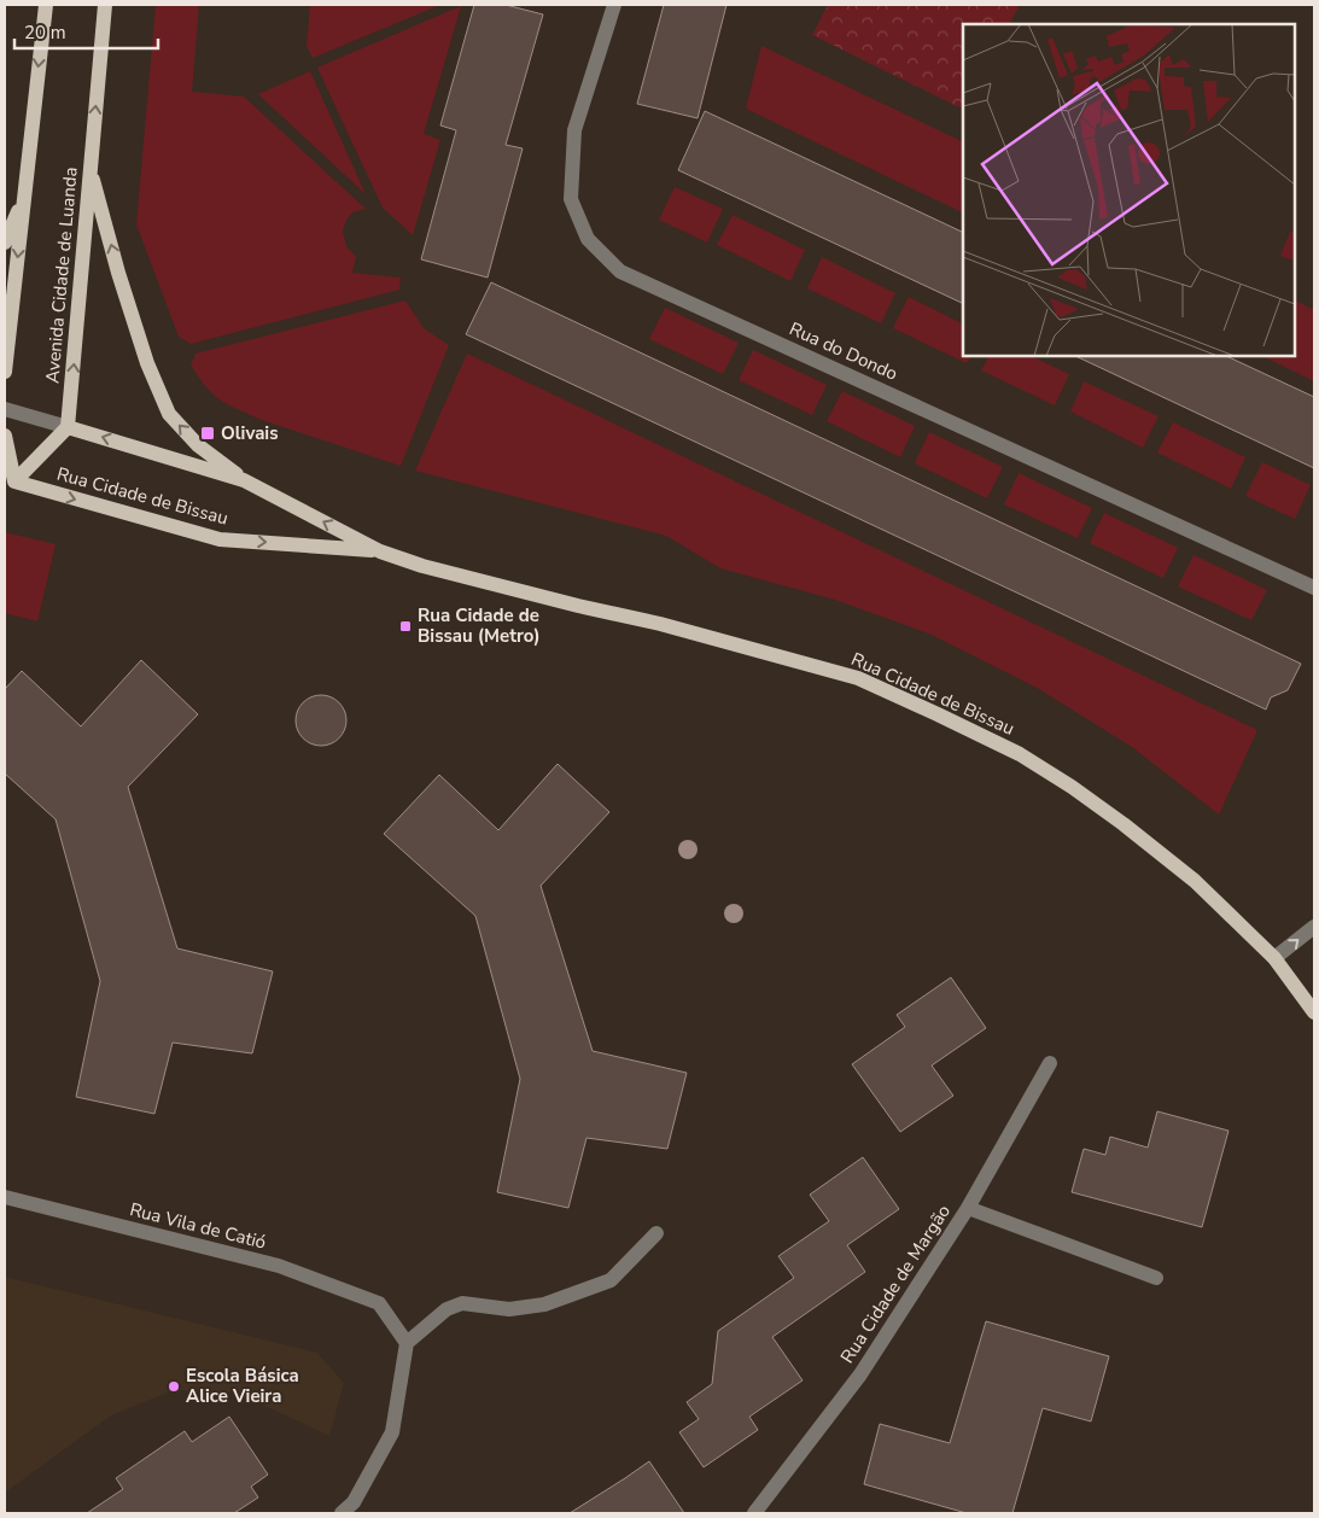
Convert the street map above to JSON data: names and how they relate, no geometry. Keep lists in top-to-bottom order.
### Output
{
  "streets": {
    "main road": ["Avenida Cidade de Luanda", "Rua Cidade de Bissau"],
    "street": ["Rua do Dondo", "Rua Vila de Catió", "Rua Cidade de Margão"]
  },
  "crossings": [
    ["Avenida Cidade de Luanda", "Rua Cidade de Bissau"]
  ],
  "places": {
    "transit": ["Olivais", "Rua Cidade de Bissau (Metro)"],
    "other": ["Escola Básica Alice Vieira"]
  },
  "scale_bar": "20 m"
}
